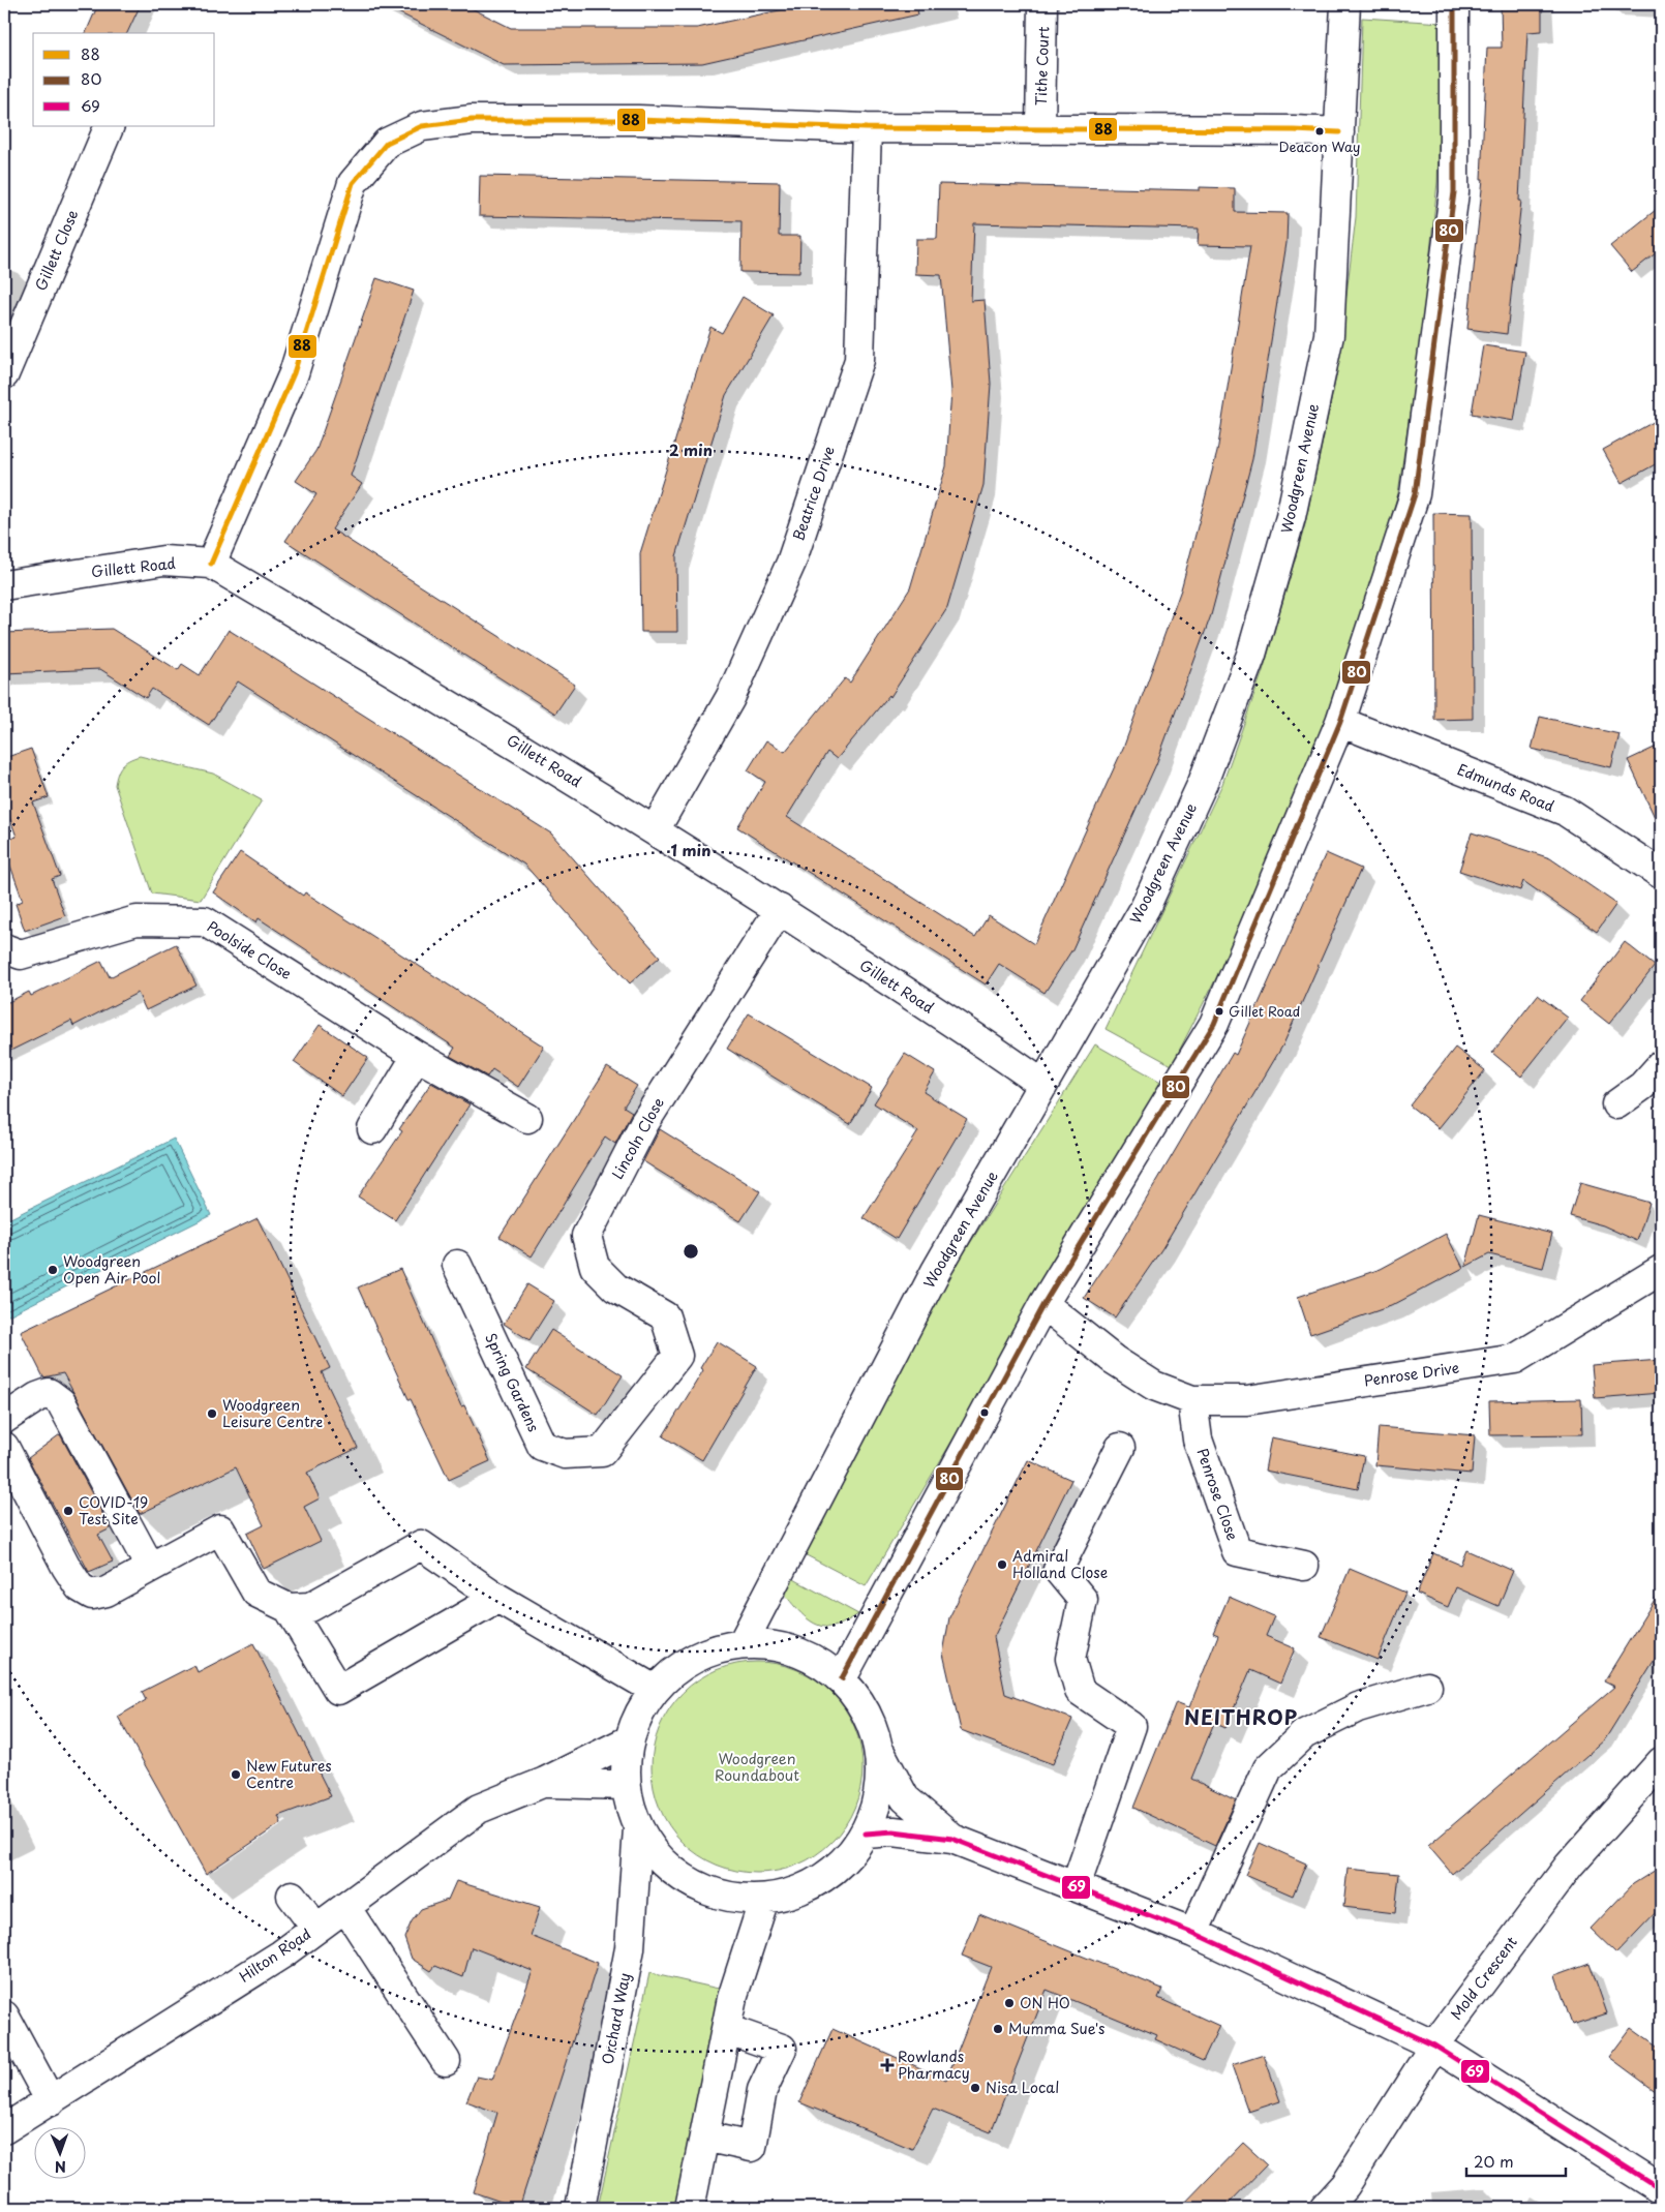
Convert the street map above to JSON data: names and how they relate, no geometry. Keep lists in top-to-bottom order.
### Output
{
  "streets": {
    "street": [
      "Tithe Court",
      "Gillett Close",
      "Woodgreen Avenue",
      "Beatrice Drive",
      "Gillett Road",
      "Edmunds Road",
      "Poolside Close",
      "Lincoln Close",
      "Penrose Drive",
      "Spring Gardens",
      "Penrose Close",
      "Hilton Road",
      "Mold Crescent",
      "Orchard Way"
    ]
  },
  "crossings": [
    ["Woodgreen Avenue", "Gillett Road"],
    ["Beatrice Drive", "Gillett Road"],
    ["Gillett Road", "Lincoln Close"],
    ["Lincoln Close", "Spring Gardens"],
    ["Penrose Drive", "Penrose Close"]
  ],
  "districts": ["NEITHROP"],
  "parks": ["Woodgreen Roundabout"],
  "places": {
    "other": [
      "Deacon Way",
      "Gillet Road",
      "Woodgreen Open Air Pool",
      "Woodgreen Leisure Centre",
      "COVID-19 Test Site",
      "Admiral Holland Close",
      "New Futures Centre",
      "ON HO",
      "Mumma Sue's",
      "Nisa Local"
    ],
    "health": ["Rowlands Pharmacy"]
  },
  "lines": ["transit line 80", "transit line 88", "transit line 69"],
  "legend": ["88", "80", "69"],
  "scale_bar": "20 m",
  "north": "bottom",
  "rings": ["2 min", "1 min"]
}
